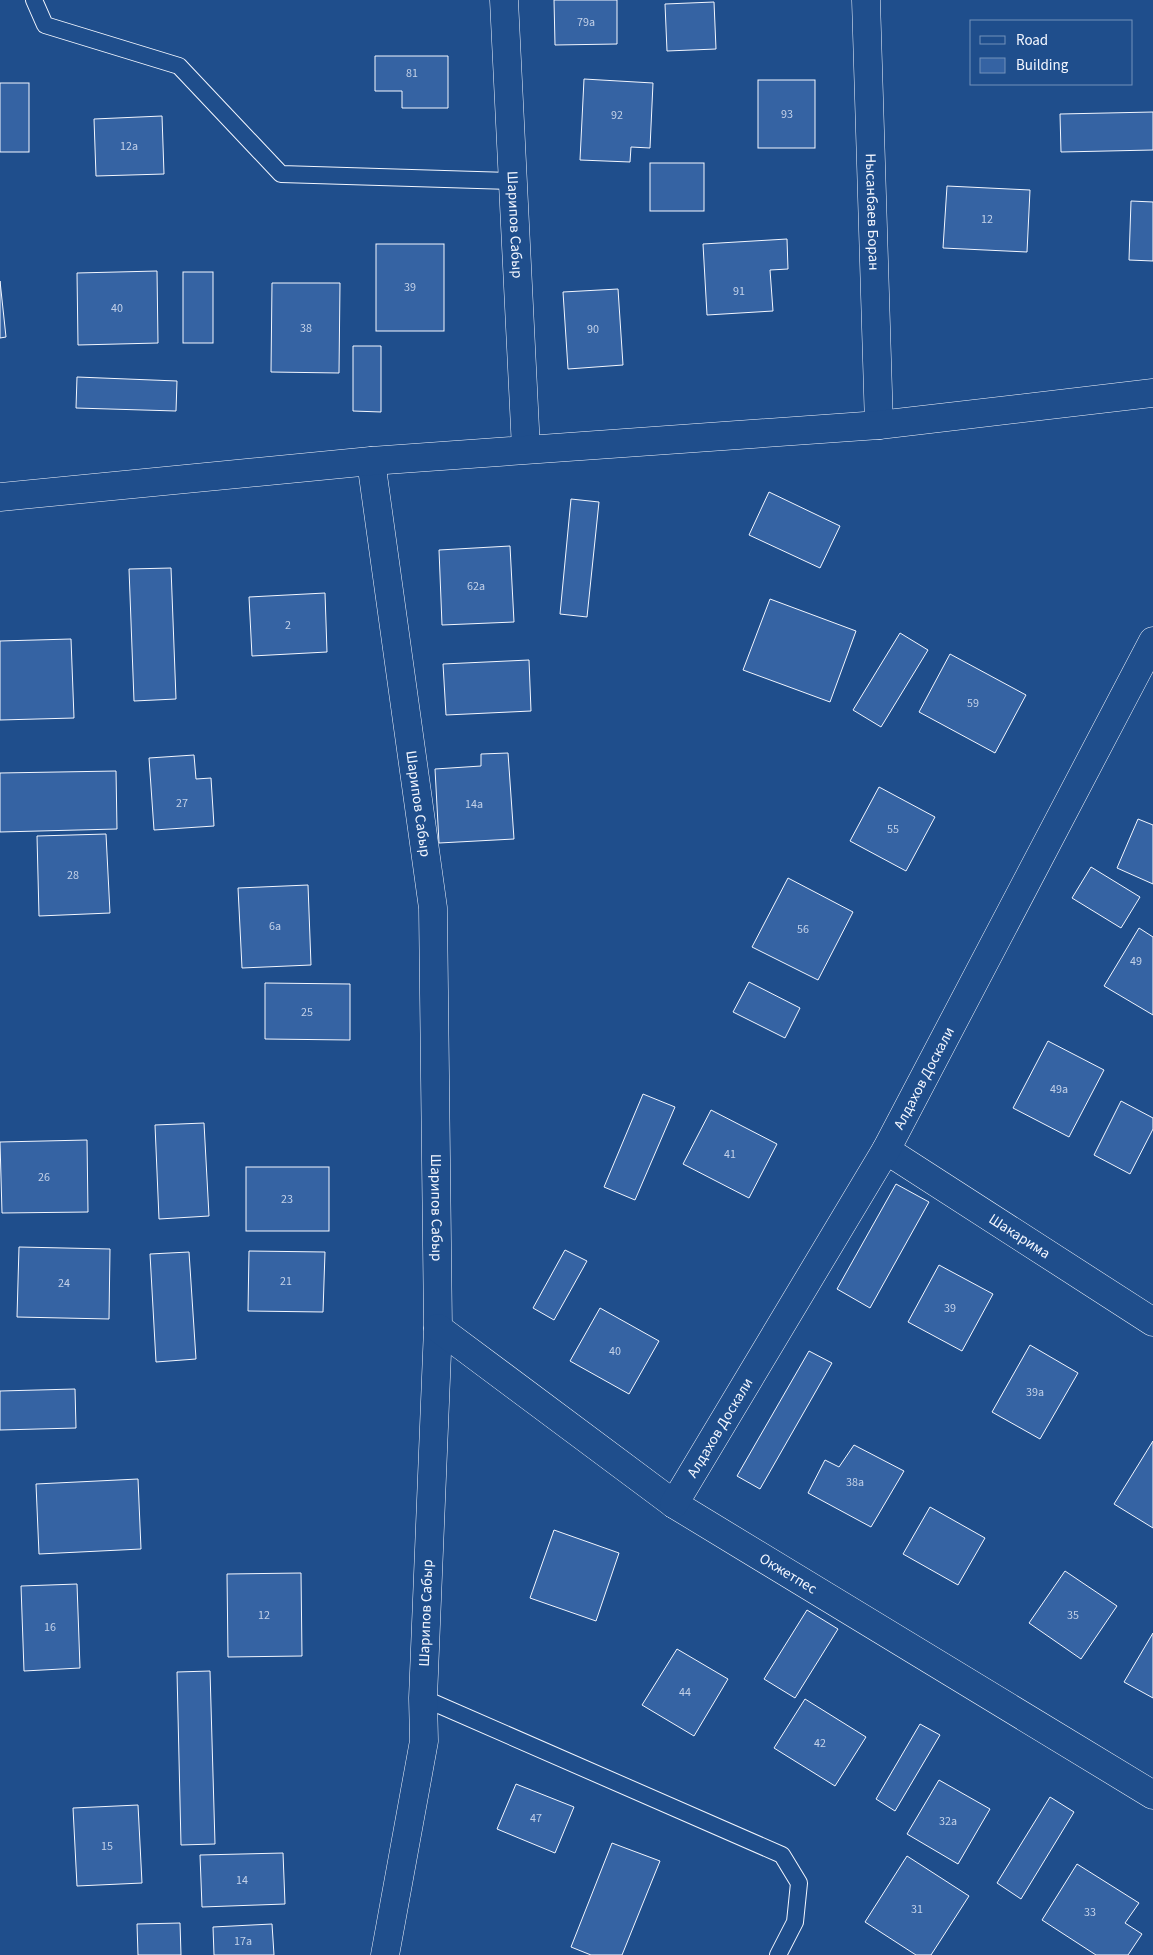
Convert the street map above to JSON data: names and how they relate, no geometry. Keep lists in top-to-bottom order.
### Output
{
  "streets": {
    "street": [
      "Нысанбаев Боран",
      "Шарипов Сабыр",
      "Алдахов Доскали",
      "Шакарима",
      "Окжетпес"
    ]
  },
  "crossings": [
    ["Шарипов Сабыр", "Окжетпес"],
    ["Алдахов Доскали", "Шакарима"],
    ["Алдахов Доскали", "Окжетпес"]
  ],
  "house_numbers": [
    "79а",
    "81",
    "93",
    "92",
    "12а",
    "12",
    "39",
    "91",
    "40",
    "38",
    "90",
    "62а",
    "2",
    "59",
    "27",
    "14а",
    "55",
    "28",
    "6а",
    "56",
    "49",
    "25",
    "49а",
    "41",
    "26",
    "23",
    "21",
    "24",
    "39",
    "40",
    "39а",
    "38а",
    "12",
    "35",
    "16",
    "44",
    "42",
    "47",
    "32а",
    "15",
    "14",
    "31",
    "33",
    "17а"
  ],
  "legend": ["Road", "Building"]
}
